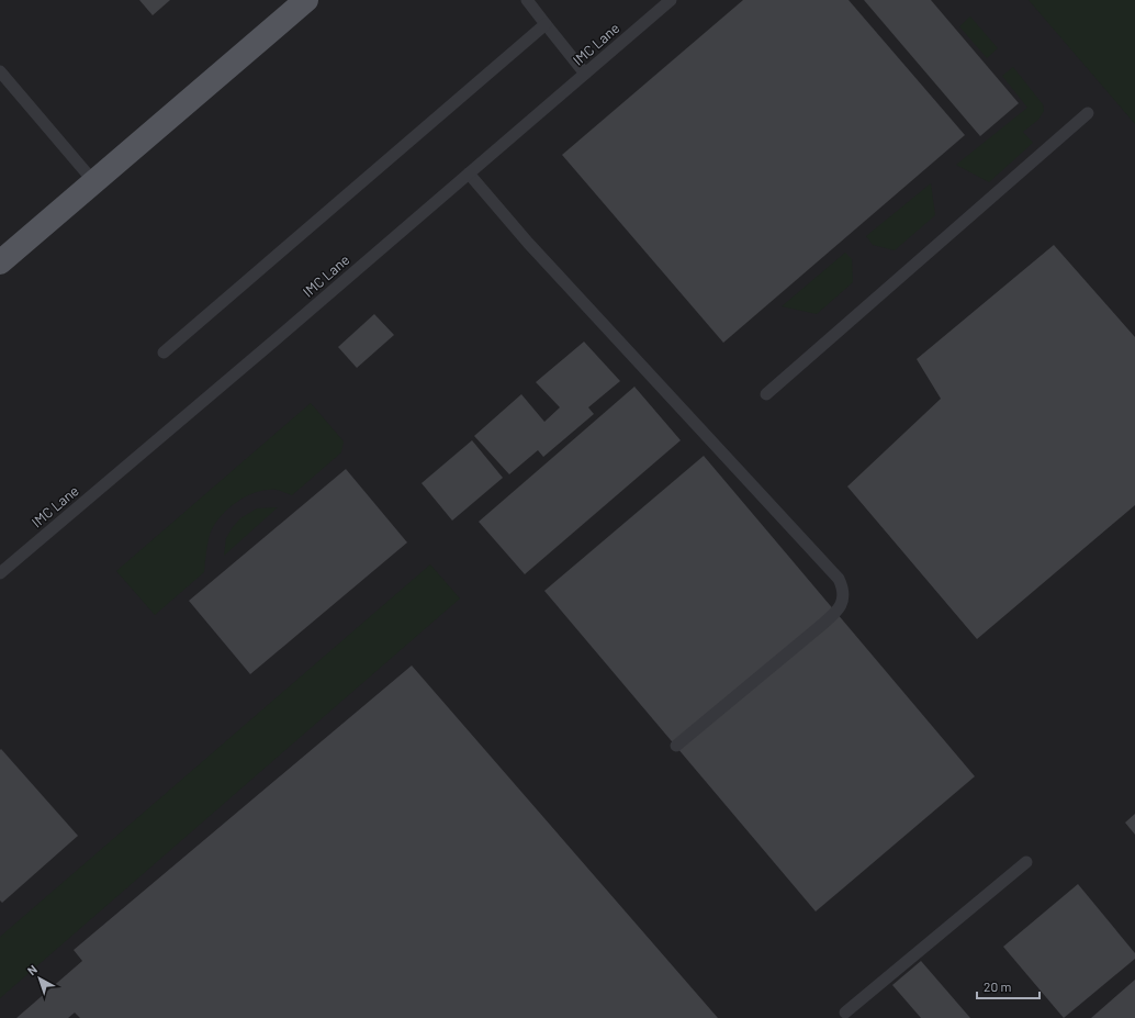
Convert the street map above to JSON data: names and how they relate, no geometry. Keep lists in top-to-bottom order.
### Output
{
  "streets": {
    "lane": ["IMC Lane"]
  },
  "scale_bar": "20 m",
  "north": "top left"
}
